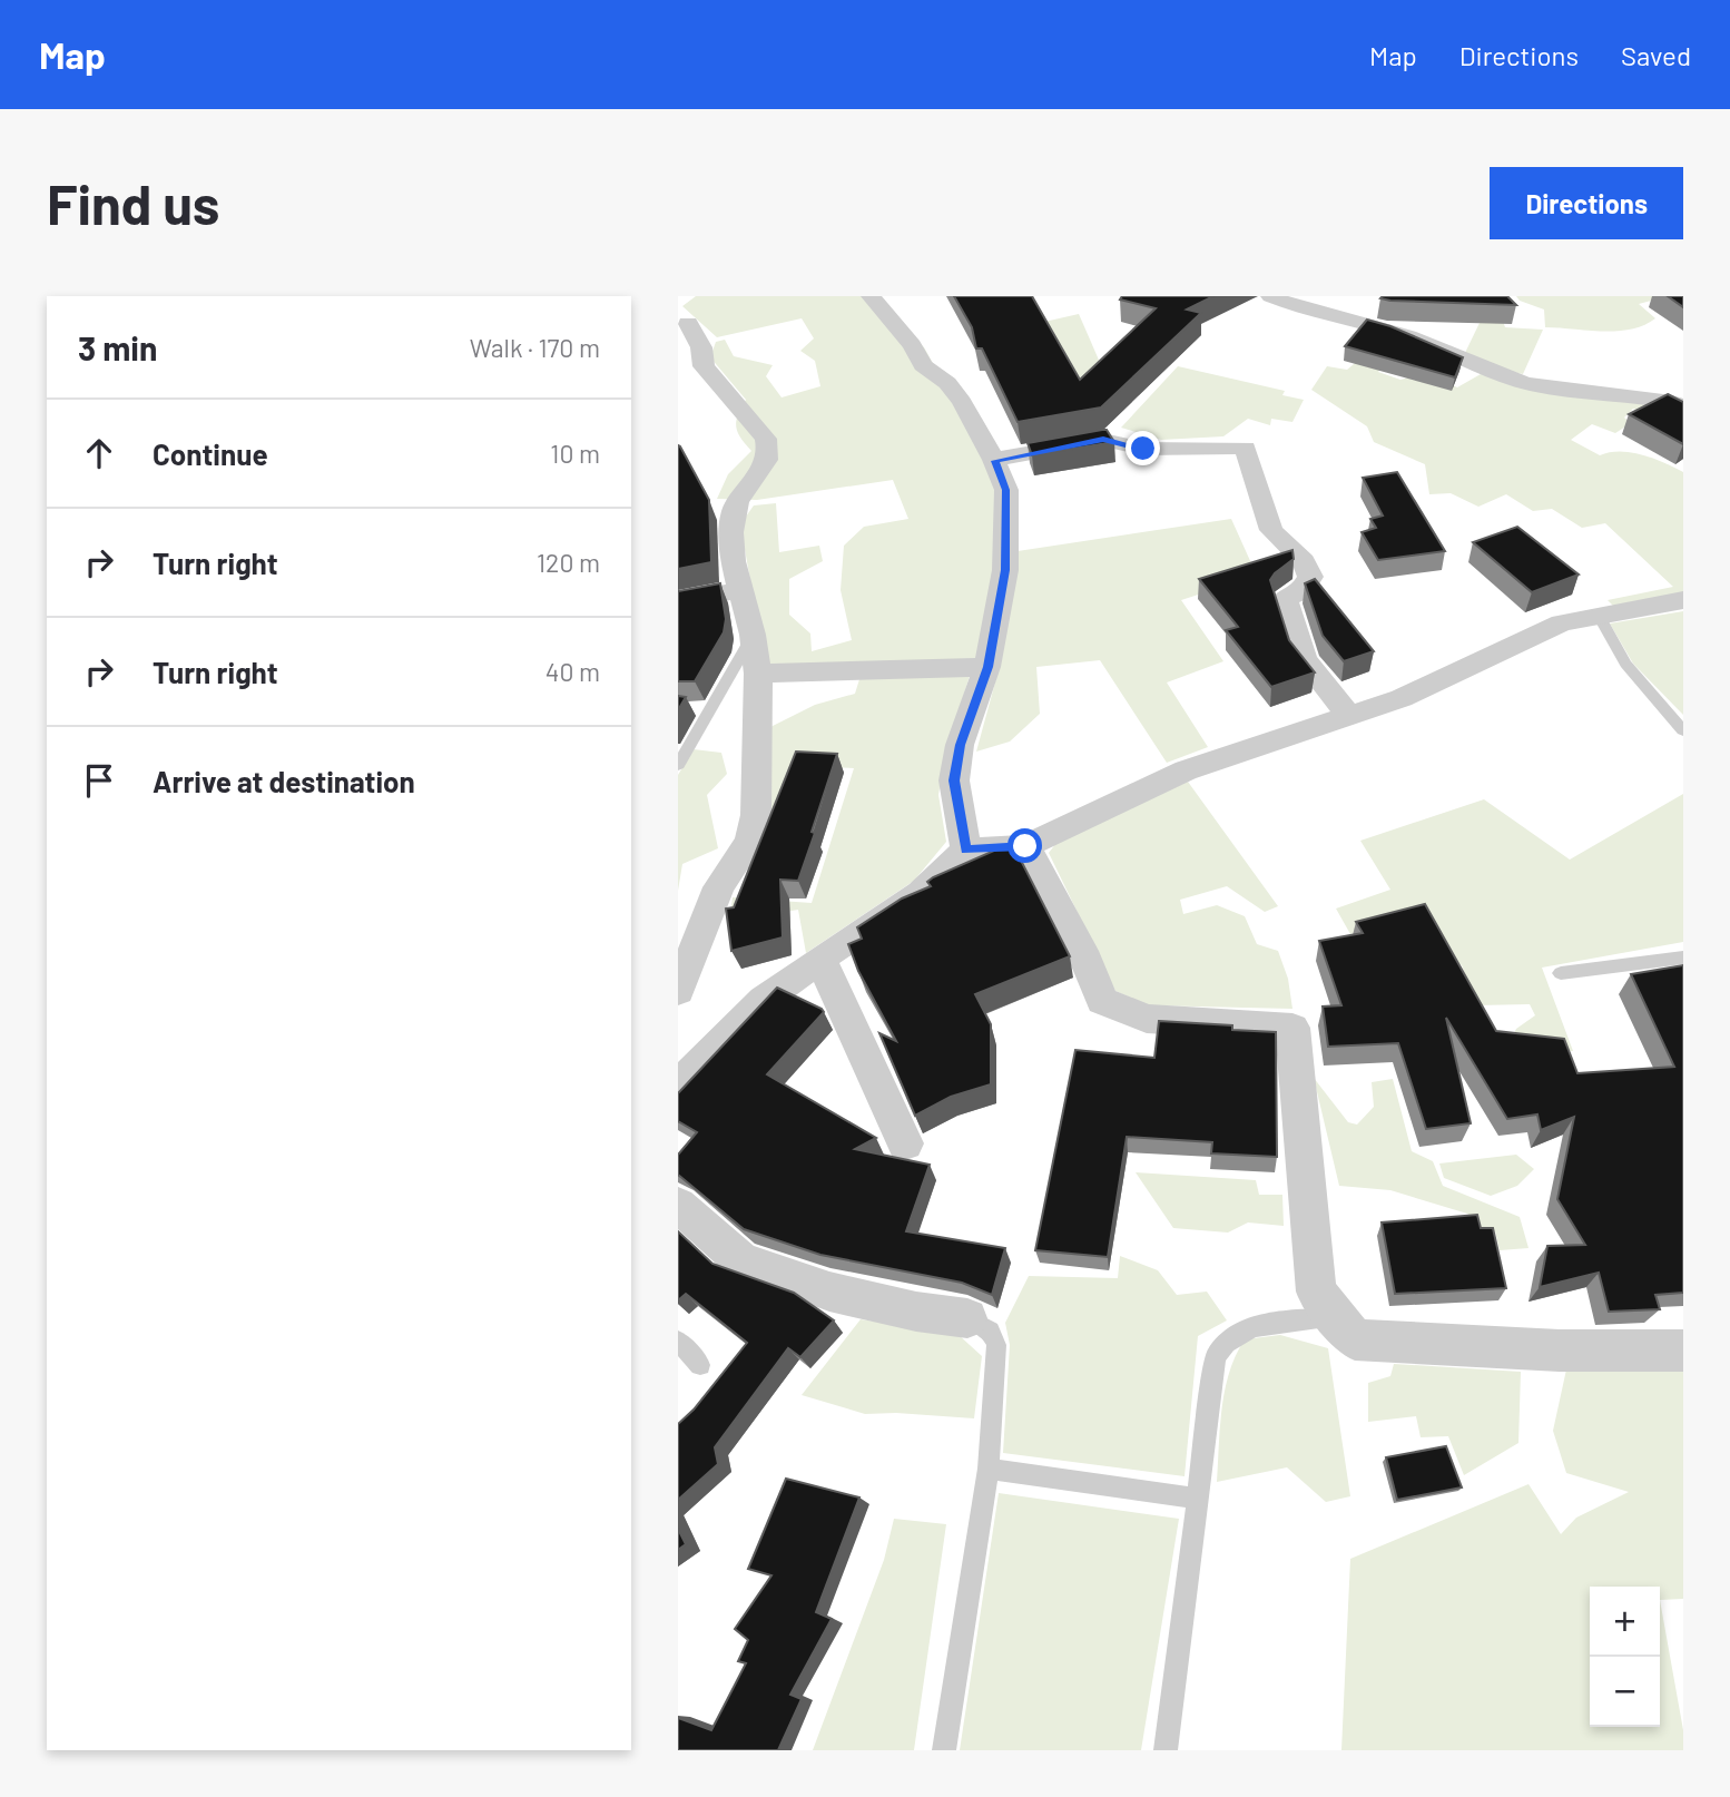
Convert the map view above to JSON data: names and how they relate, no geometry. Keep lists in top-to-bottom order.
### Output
{
  "page": {
    "header": "Map",
    "nav": ["Map", "Directions", "Saved"],
    "buttons": "Directions",
    "title": "Find us",
    "heading": ["3 min", "Walk · 170 m"],
    "list": [
      ["Continue", "10 m"],
      ["Turn right", "120 m"],
      ["Turn right", "40 m"],
      "Arrive at destination"
    ],
    "map_buttons": ["+", "−"]
  }
}
